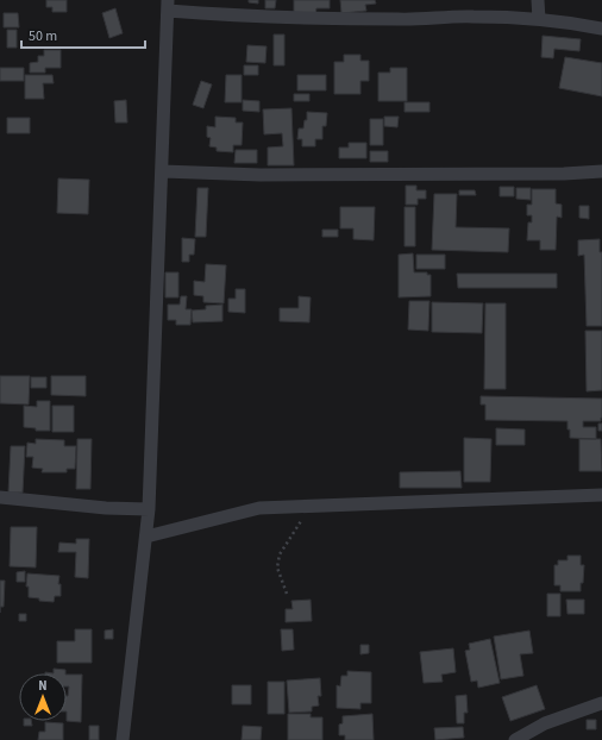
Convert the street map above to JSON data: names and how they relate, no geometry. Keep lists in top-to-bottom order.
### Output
{
  "scale_bar": "50 m",
  "north": "top"
}
